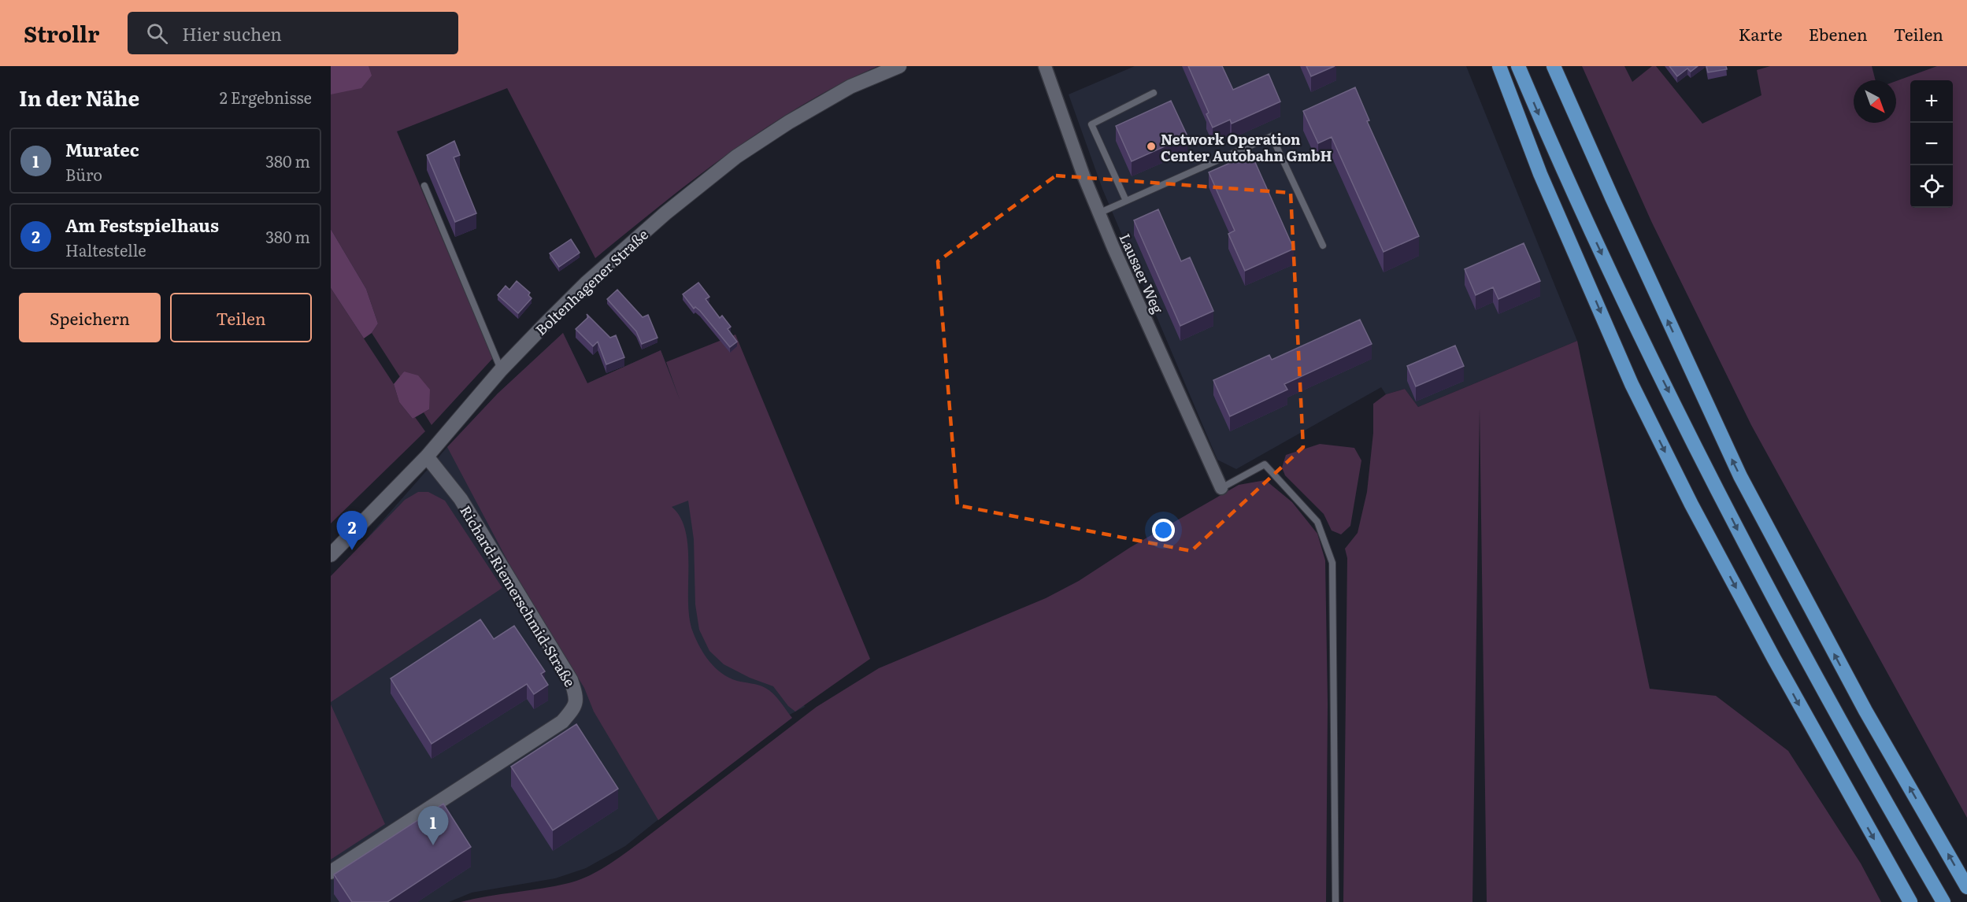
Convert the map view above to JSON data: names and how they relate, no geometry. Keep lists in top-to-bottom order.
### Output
{
  "streets": {
    "street": ["Lausaer Weg", "Boltenhagener Straße", "Richard-Riemerschmid-Straße"]
  },
  "crossings": [
    ["Boltenhagener Straße", "Richard-Riemerschmid-Straße"]
  ],
  "places": ["Network Operation Center Autobahn GmbH"],
  "north": "bottom right",
  "page": {
    "header": "Strollr",
    "search": "Hier suchen",
    "nav": ["Karte", "Ebenen", "Teilen"],
    "heading": ["In der Nähe", "2 Ergebnisse"],
    "map_buttons": ["+", "−"],
    "list": [
      {
        "mark": "1",
        "name": "Muratec",
        "note": "Büro",
        "value": "380 m"
      },
      {
        "mark": "2",
        "name": "Am Festspielhaus",
        "note": "Haltestelle",
        "value": "380 m"
      }
    ],
    "buttons": ["Speichern", "Teilen"],
    "pins": ["2", "1"]
  }
}
